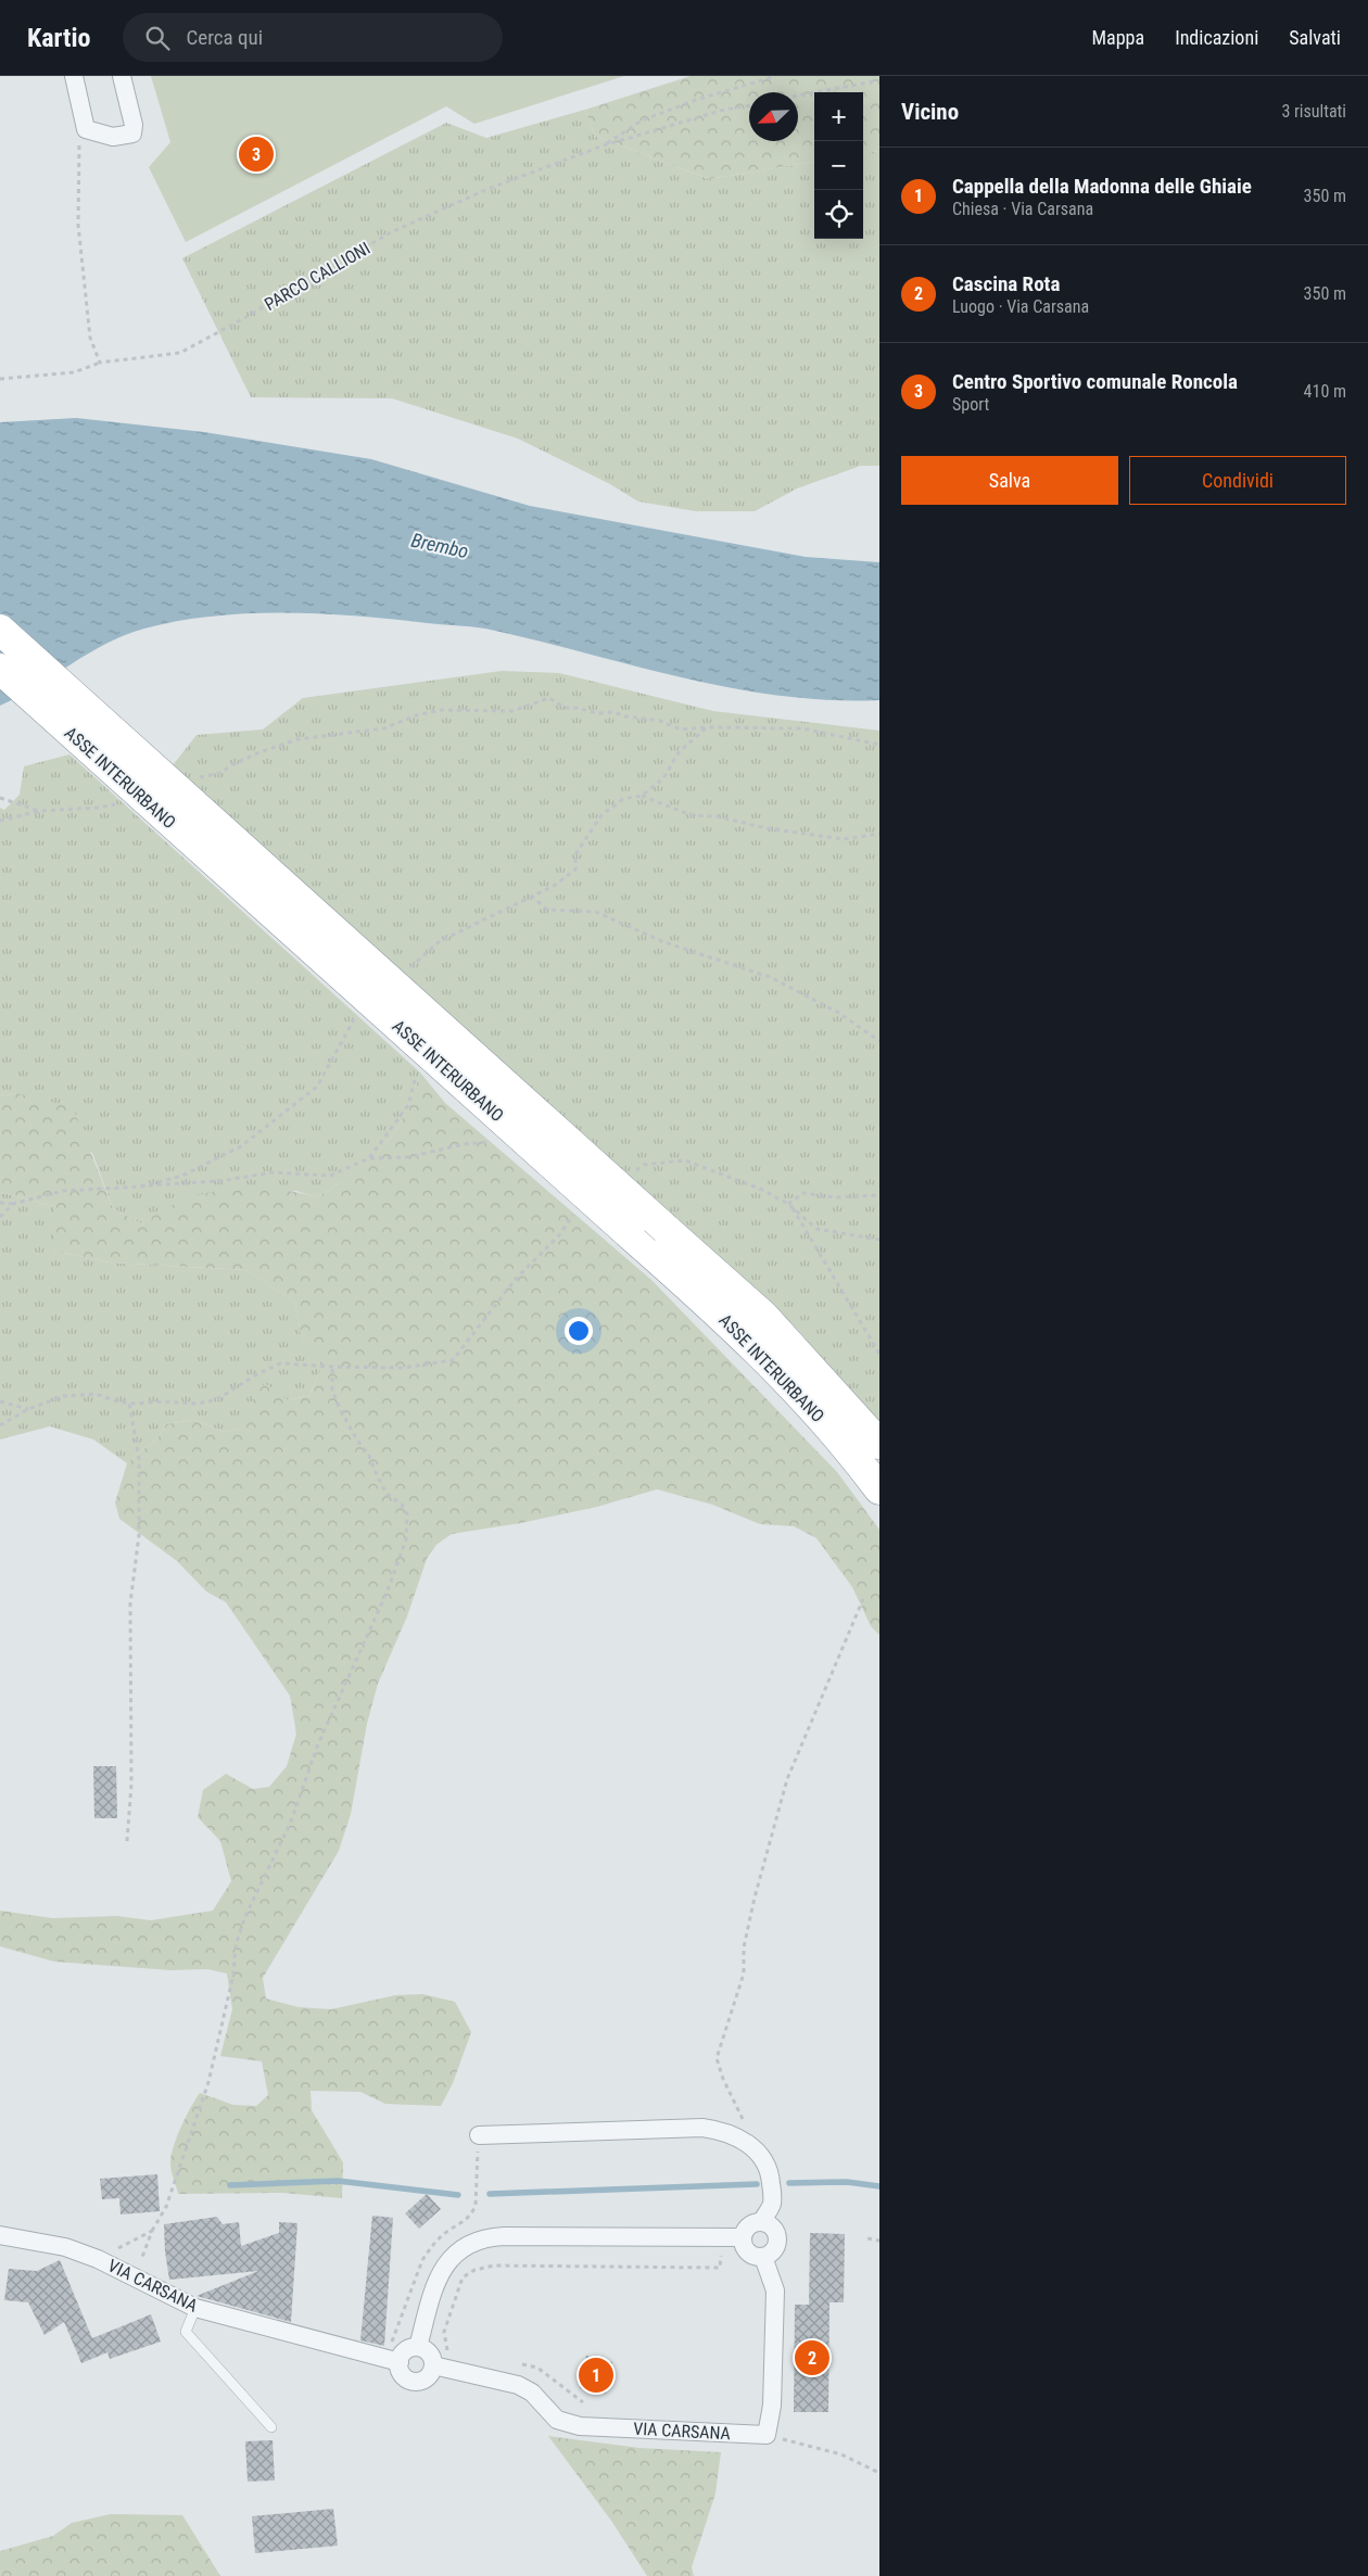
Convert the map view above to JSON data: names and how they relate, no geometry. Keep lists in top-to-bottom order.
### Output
{
  "streets": {
    "highway": ["ASSE INTERURBANO"],
    "street": ["VIA CARSANA"],
    "path": ["PARCO CALLIONI"]
  },
  "water": ["Brembo"],
  "north": "bottom left",
  "page": {
    "header": "Kartio",
    "search": "Cerca qui",
    "nav": ["Mappa", "Indicazioni", "Salvati"],
    "heading": ["Vicino", "3 risultati"],
    "map_buttons": ["+", "−"],
    "pins": ["3", "2", "1"],
    "list": [
      {
        "mark": "1",
        "name": "Cappella della Madonna delle Ghiaie",
        "note": "Chiesa · Via Carsana",
        "value": "350 m"
      },
      {
        "mark": "2",
        "name": "Cascina Rota",
        "note": "Luogo · Via Carsana",
        "value": "350 m"
      },
      {
        "mark": "3",
        "name": "Centro Sportivo comunale Roncola",
        "note": "Sport",
        "value": "410 m"
      }
    ],
    "buttons": ["Salva", "Condividi"]
  }
}
